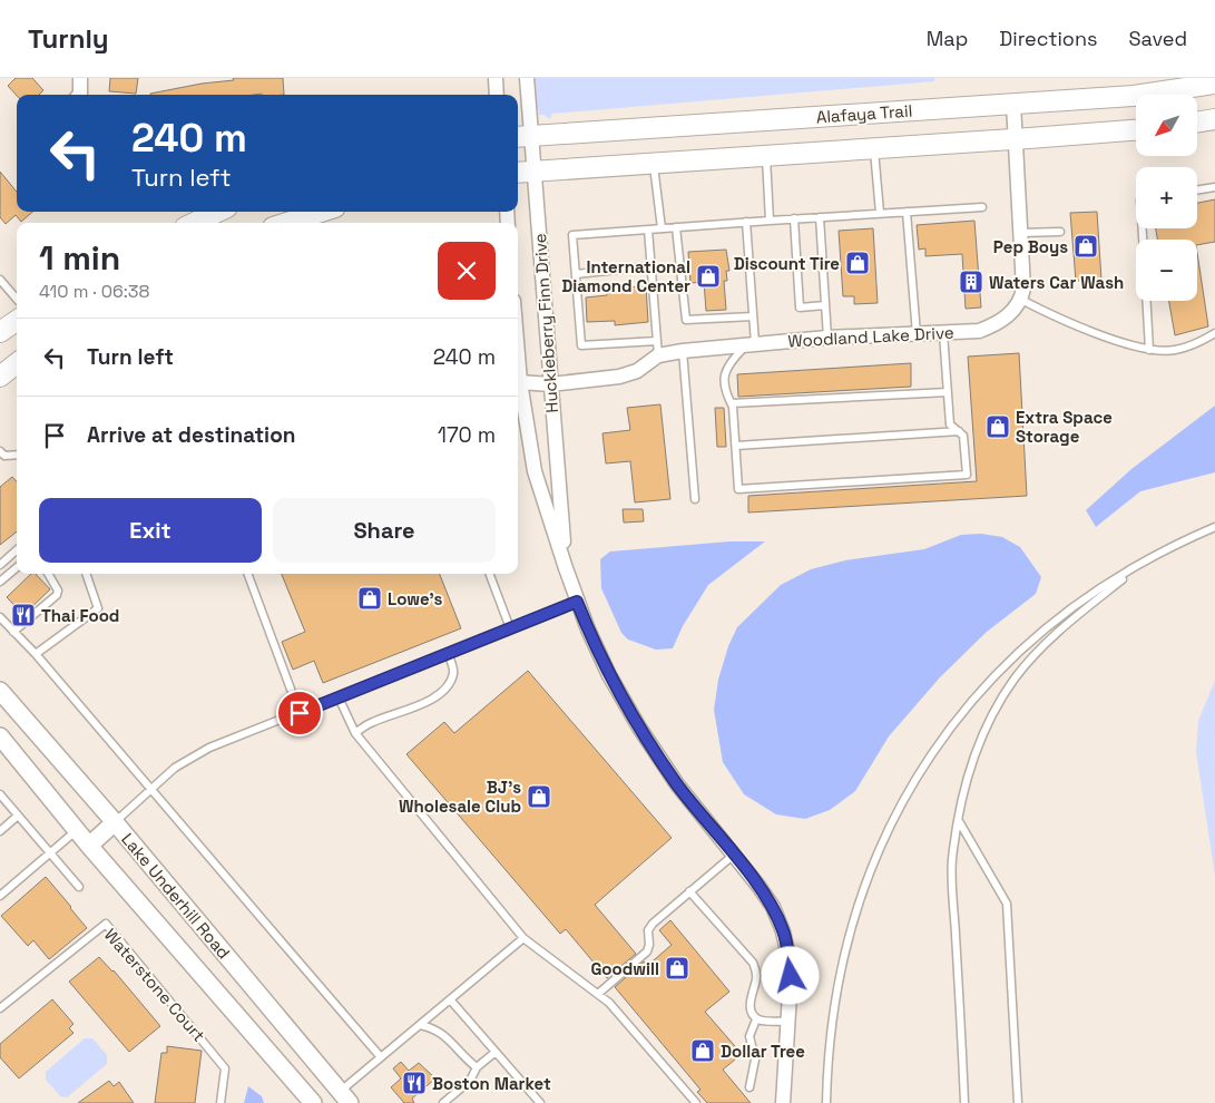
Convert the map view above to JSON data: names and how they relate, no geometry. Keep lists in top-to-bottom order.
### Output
{
  "streets": {
    "main road": ["Alafaya Trail"],
    "street": ["Huckleberry Finn Drive", "Woodland Lake Drive", "Lake Underhill Road"],
    "lane": ["Waterstone Court"]
  },
  "crossings": [
    ["Alafaya Trail", "Huckleberry Finn Drive"],
    ["Huckleberry Finn Drive", "Woodland Lake Drive"]
  ],
  "places": {
    "shop": [
      "Pep Boys",
      "Discount Tire",
      "International Diamond Center",
      "Extra Space Storage",
      "Lowe's",
      "BJ's Wholesale Club",
      "Goodwill",
      "Dollar Tree"
    ],
    "building": ["Waters Car Wash"],
    "restaurant": ["Thai Food", "Boston Market"]
  },
  "north": "bottom left",
  "page": {
    "header": "Turnly",
    "nav": ["Map", "Directions", "Saved"],
    "map_buttons": ["+", "−"],
    "turn": ["240 m", "Turn left"],
    "heading": ["1 min", "410 m · 06:38"],
    "list": [
      {
        "name": "Turn left",
        "value": "240 m"
      },
      {
        "name": "Arrive at destination",
        "value": "170 m"
      }
    ],
    "buttons": ["Exit", "Share"]
  }
}
